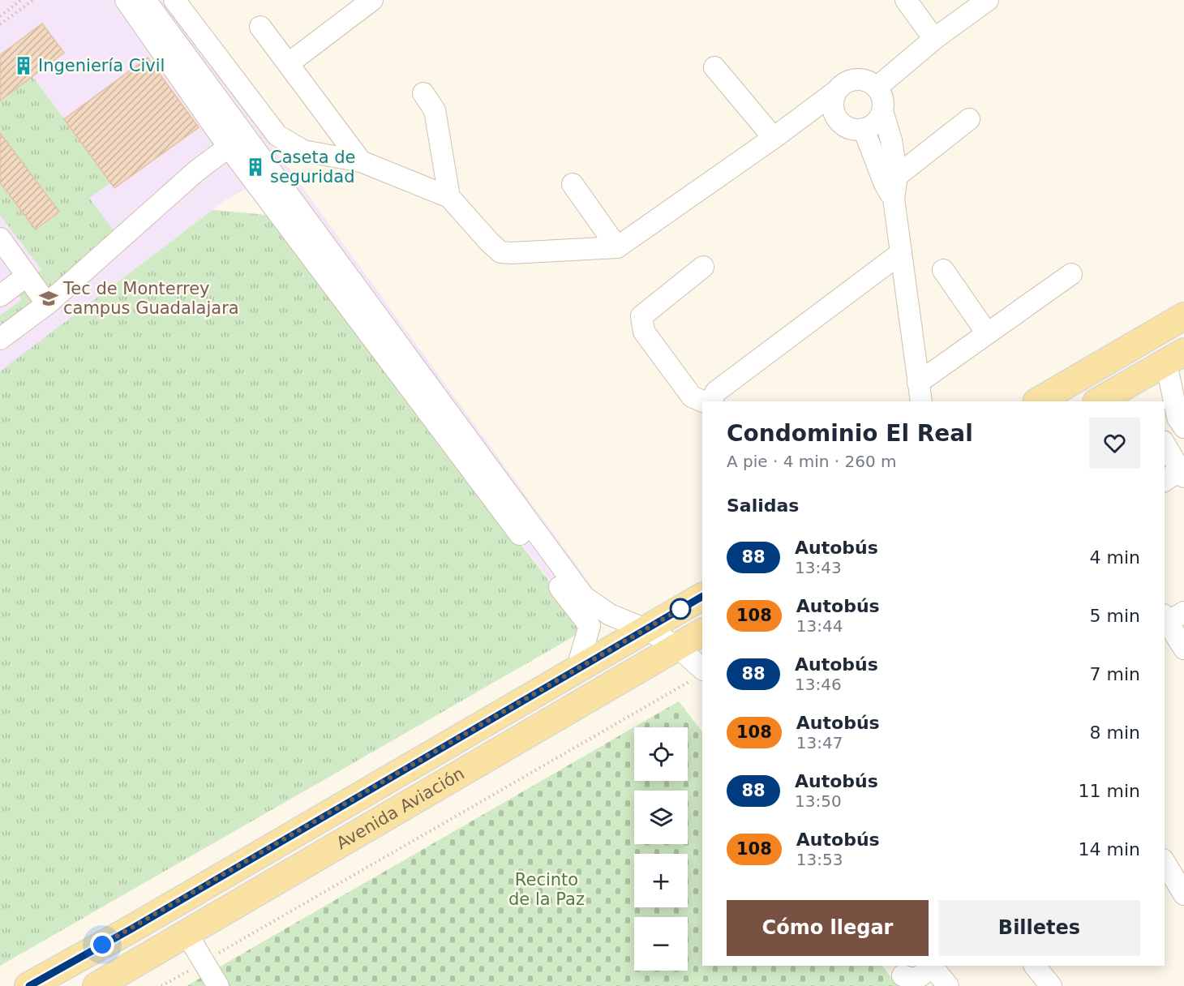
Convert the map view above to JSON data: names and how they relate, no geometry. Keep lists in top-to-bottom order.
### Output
{
  "streets": {
    "main road": ["Avenida Aviación"]
  },
  "parks": ["Recinto de la Paz"],
  "places": {
    "building": ["Ingeniería Civil", "Caseta de seguridad"],
    "school or university": ["Tec de Monterrey campus Guadalajara"]
  },
  "lines": ["bus line 88"],
  "page": {
    "heading": [
      ["Condominio El Real", "A pie · 4 min · 260 m"],
      "Salidas"
    ],
    "list": [
      {
        "mark": "88",
        "name": "Autobús",
        "note": "13:43",
        "value": "4 min"
      },
      {
        "mark": "108",
        "name": "Autobús",
        "note": "13:44",
        "value": "5 min"
      },
      {
        "mark": "88",
        "name": "Autobús",
        "note": "13:46",
        "value": "7 min"
      },
      {
        "mark": "108",
        "name": "Autobús",
        "note": "13:47",
        "value": "8 min"
      },
      {
        "mark": "88",
        "name": "Autobús",
        "note": "13:50",
        "value": "11 min"
      },
      {
        "mark": "108",
        "name": "Autobús",
        "note": "13:53",
        "value": "14 min"
      }
    ],
    "map_buttons": ["+", "−"],
    "buttons": ["Cómo llegar", "Billetes"]
  }
}
